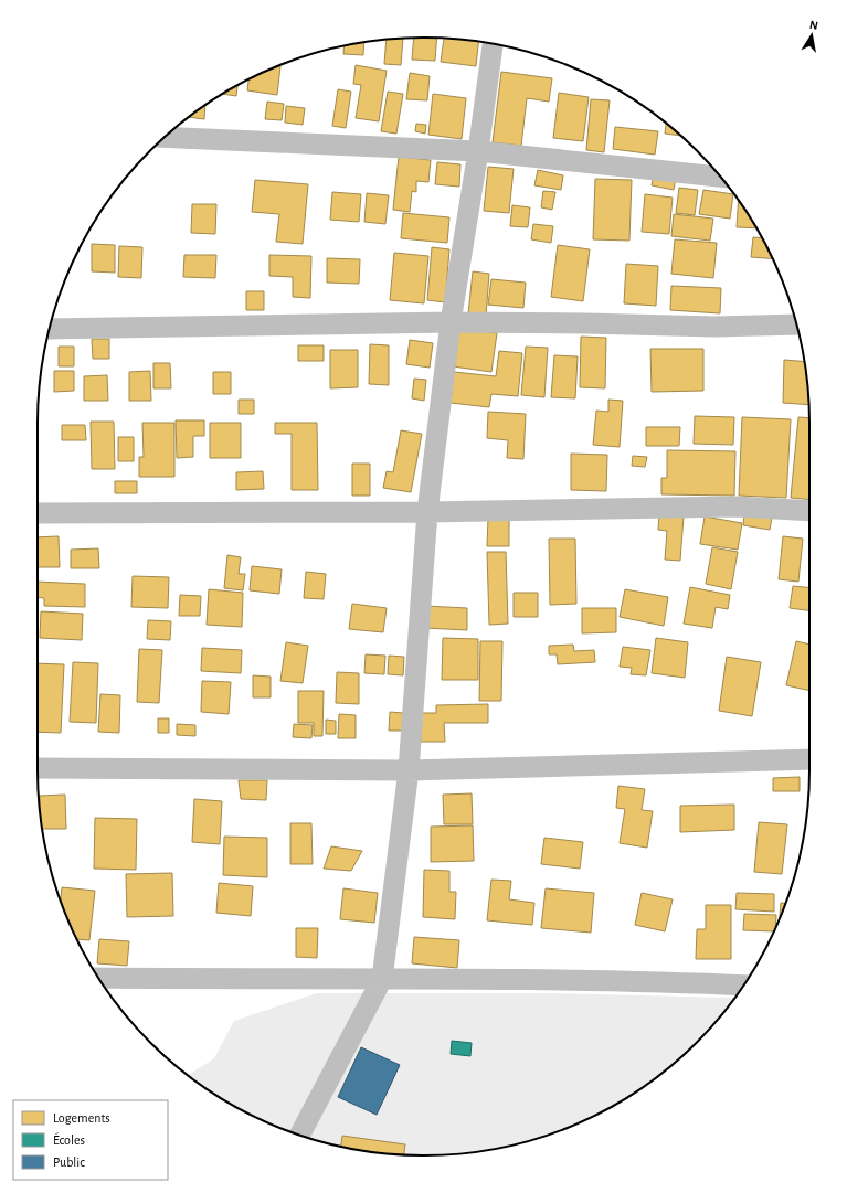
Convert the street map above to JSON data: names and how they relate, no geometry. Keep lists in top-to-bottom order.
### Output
{
  "legend": ["Logements", "Écoles", "Public"],
  "north": "top"
}
